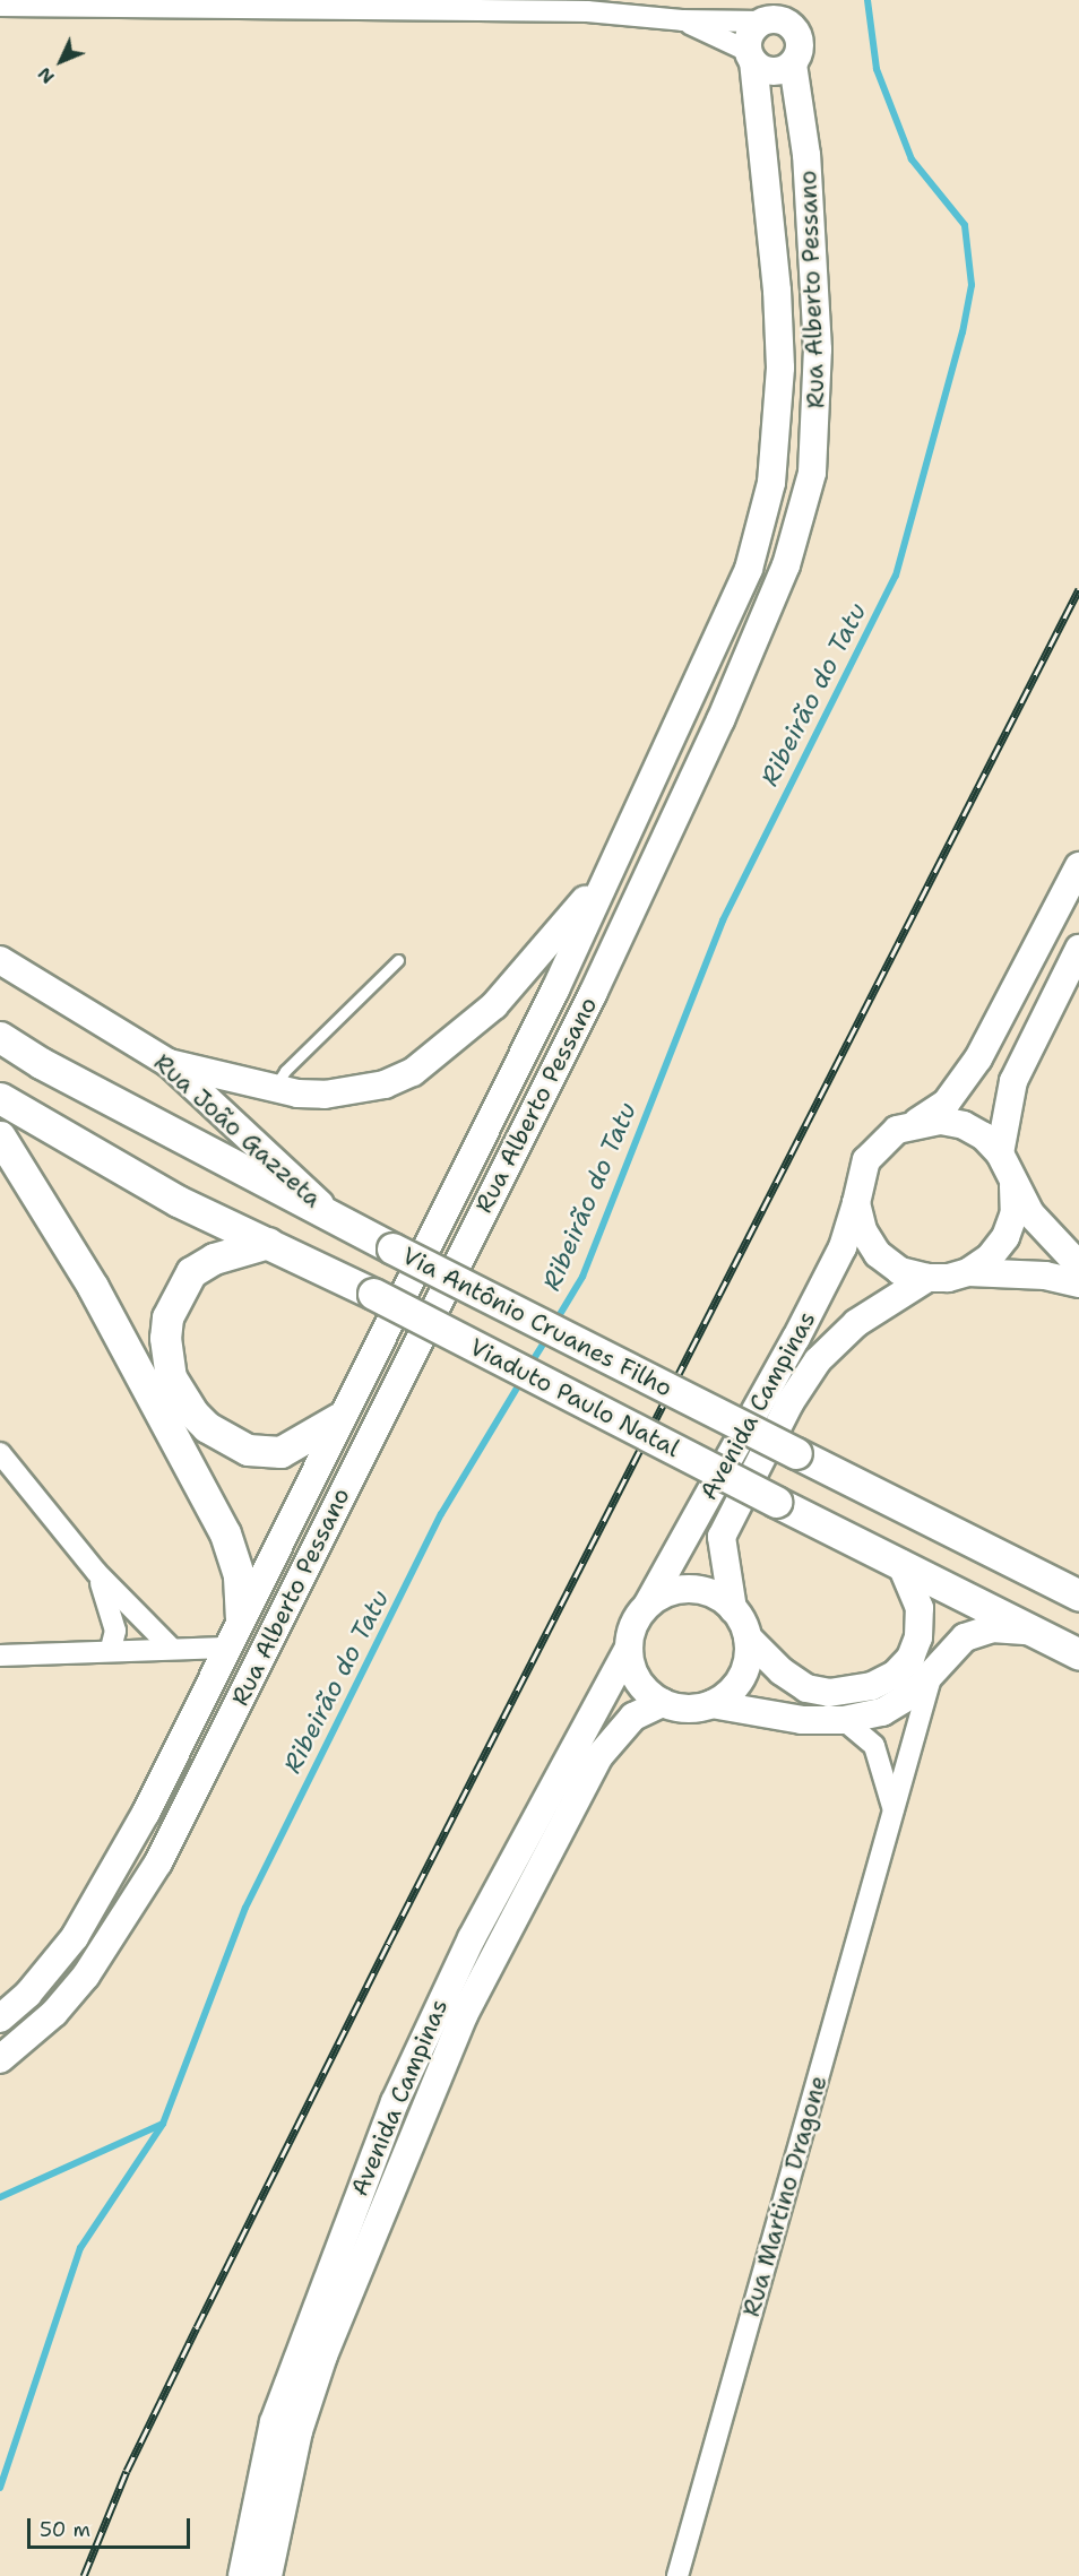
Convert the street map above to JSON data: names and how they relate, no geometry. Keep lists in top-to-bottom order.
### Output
{
  "streets": {
    "main road": ["Via Antônio Cruanes Filho", "Viaduto Paulo Natal"],
    "street": [
      "Rua Alberto Pessano",
      "Rua João Gazzeta",
      "Avenida Campinas",
      "Rua Martino Dragone"
    ]
  },
  "crossings": [
    ["Rua João Gazzeta", "Via Antônio Cruanes Filho"],
    ["Avenida Campinas", "Rua Martino Dragone"]
  ],
  "water": ["Ribeirão do Tatu"],
  "scale_bar": "50 m",
  "north": "bottom left"
}
